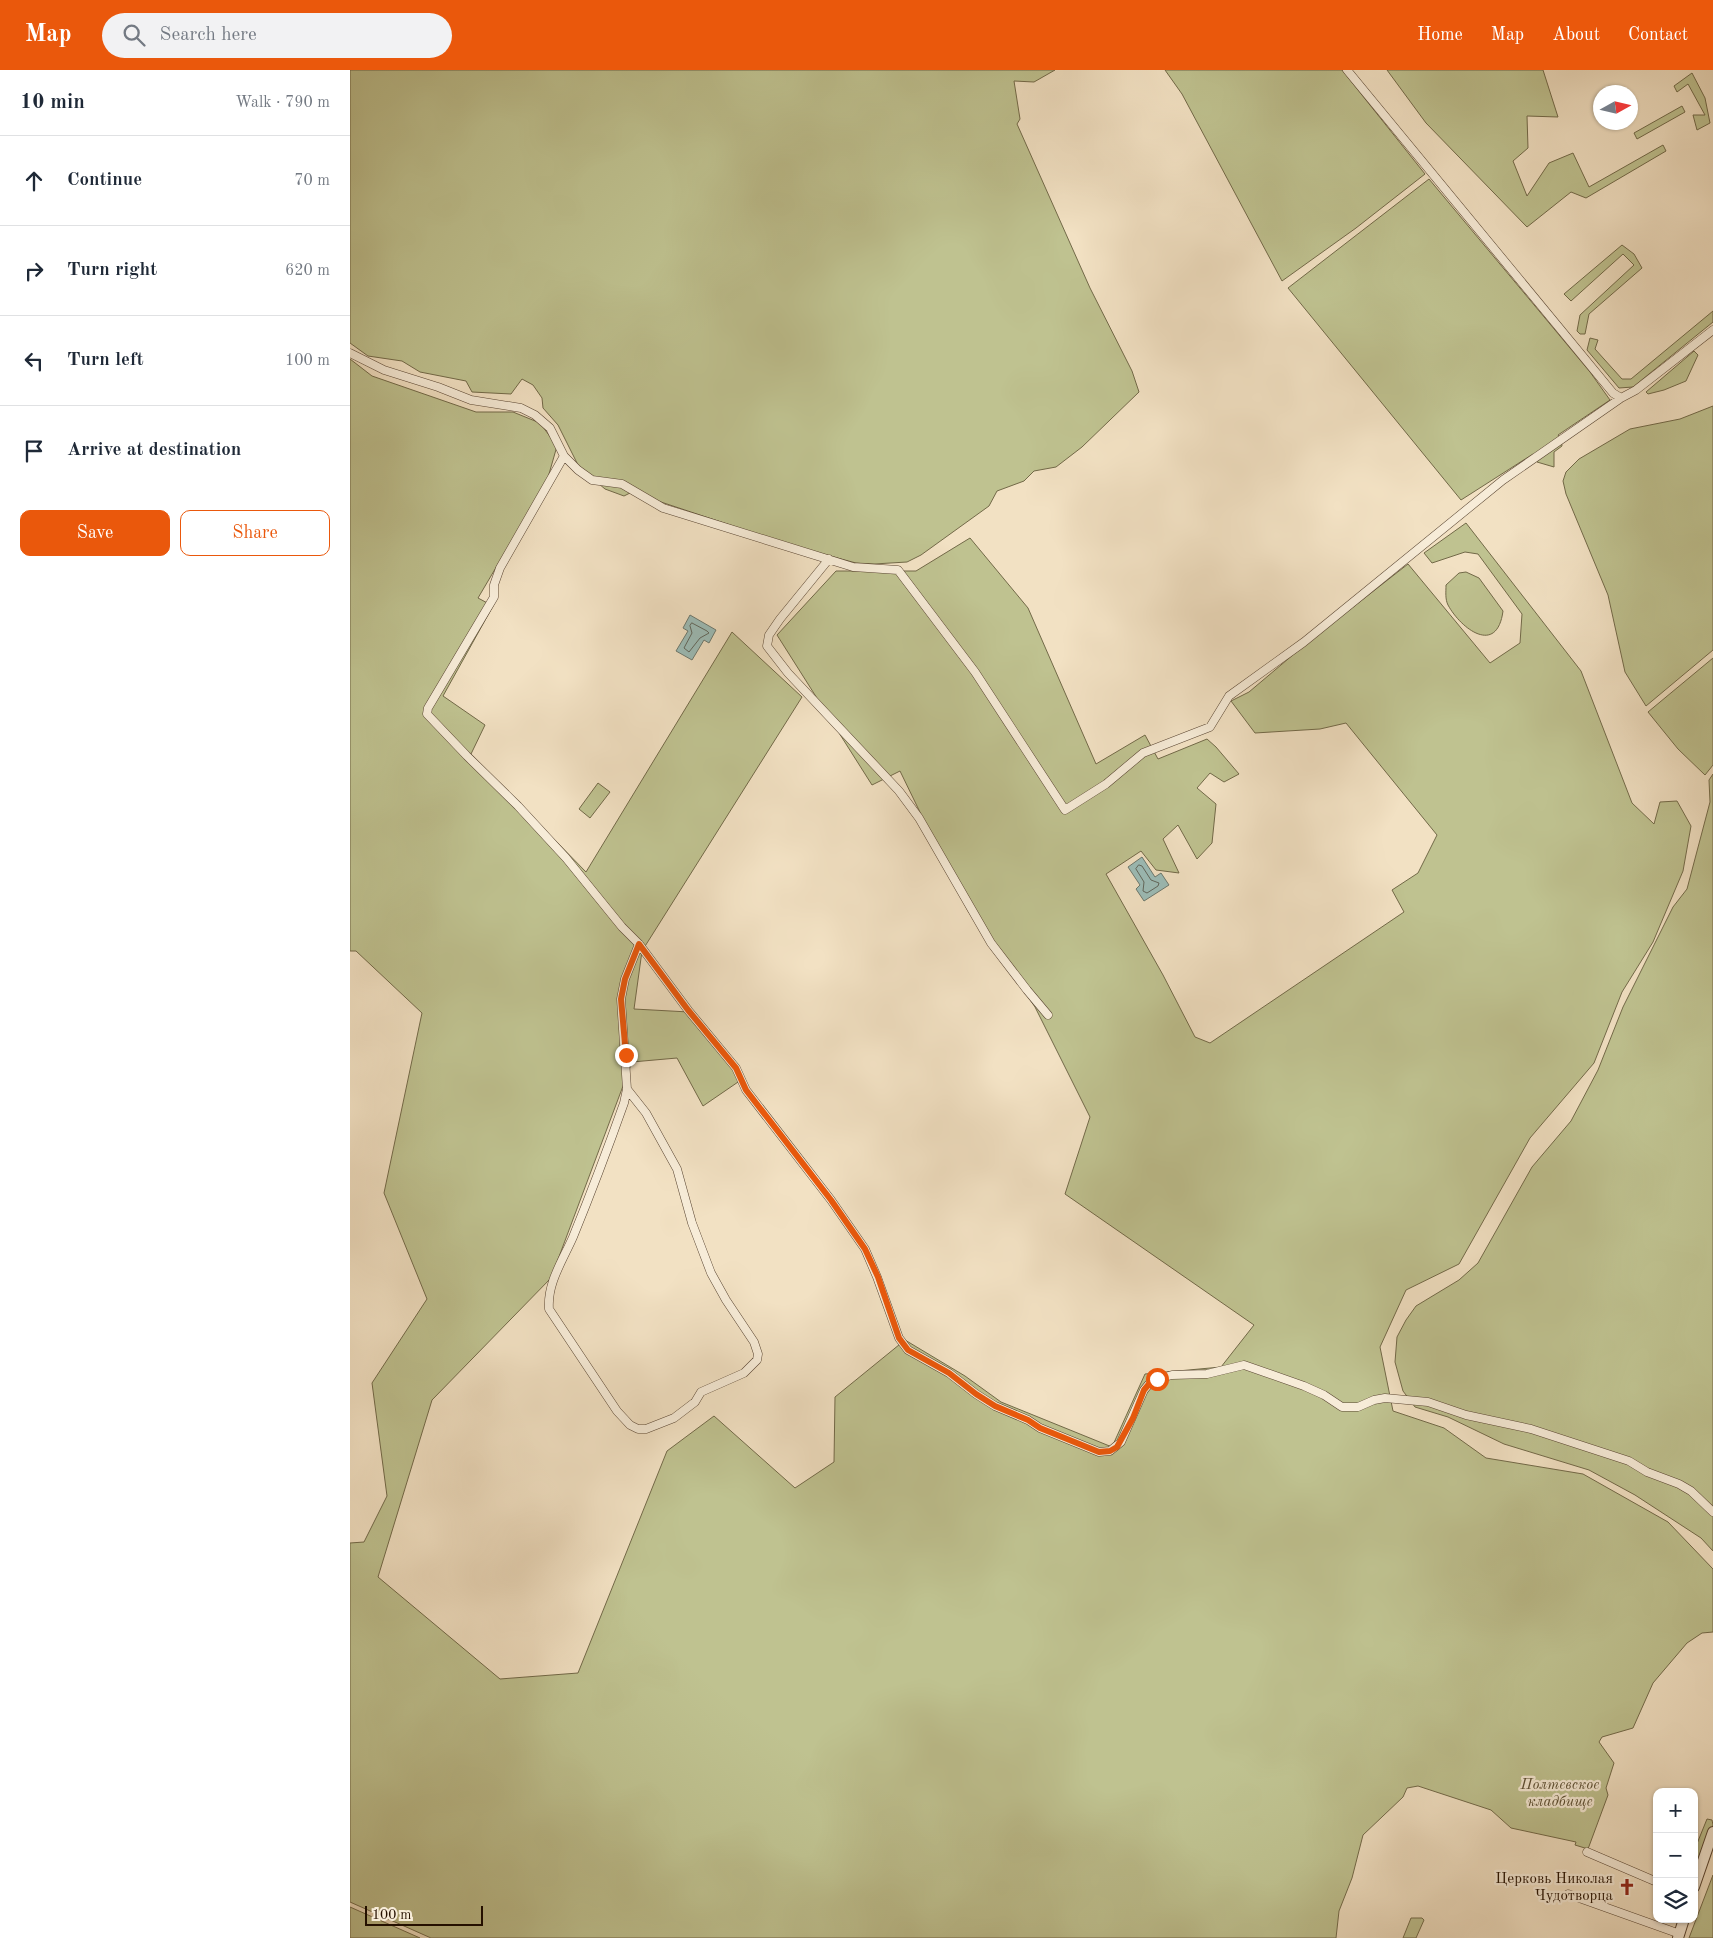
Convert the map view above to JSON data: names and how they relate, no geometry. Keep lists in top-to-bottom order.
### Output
{
  "parks": ["Полтевское кладбище"],
  "places": {
    "church": ["Церковь Николая Чудотворца"]
  },
  "scale_bar": "100 m",
  "north": "right",
  "page": {
    "header": "Map",
    "search": "Search here",
    "nav": [
      "Home",
      "Map",
      "About",
      "Contact"
    ],
    "heading": ["10 min", "Walk · 790 m"],
    "list": [
      ["Continue", "70 m"],
      ["Turn right", "620 m"],
      ["Turn left", "100 m"],
      "Arrive at destination"
    ],
    "buttons": ["Save", "Share"],
    "map_buttons": ["+", "−"],
    "scale": "100 m"
  }
}
